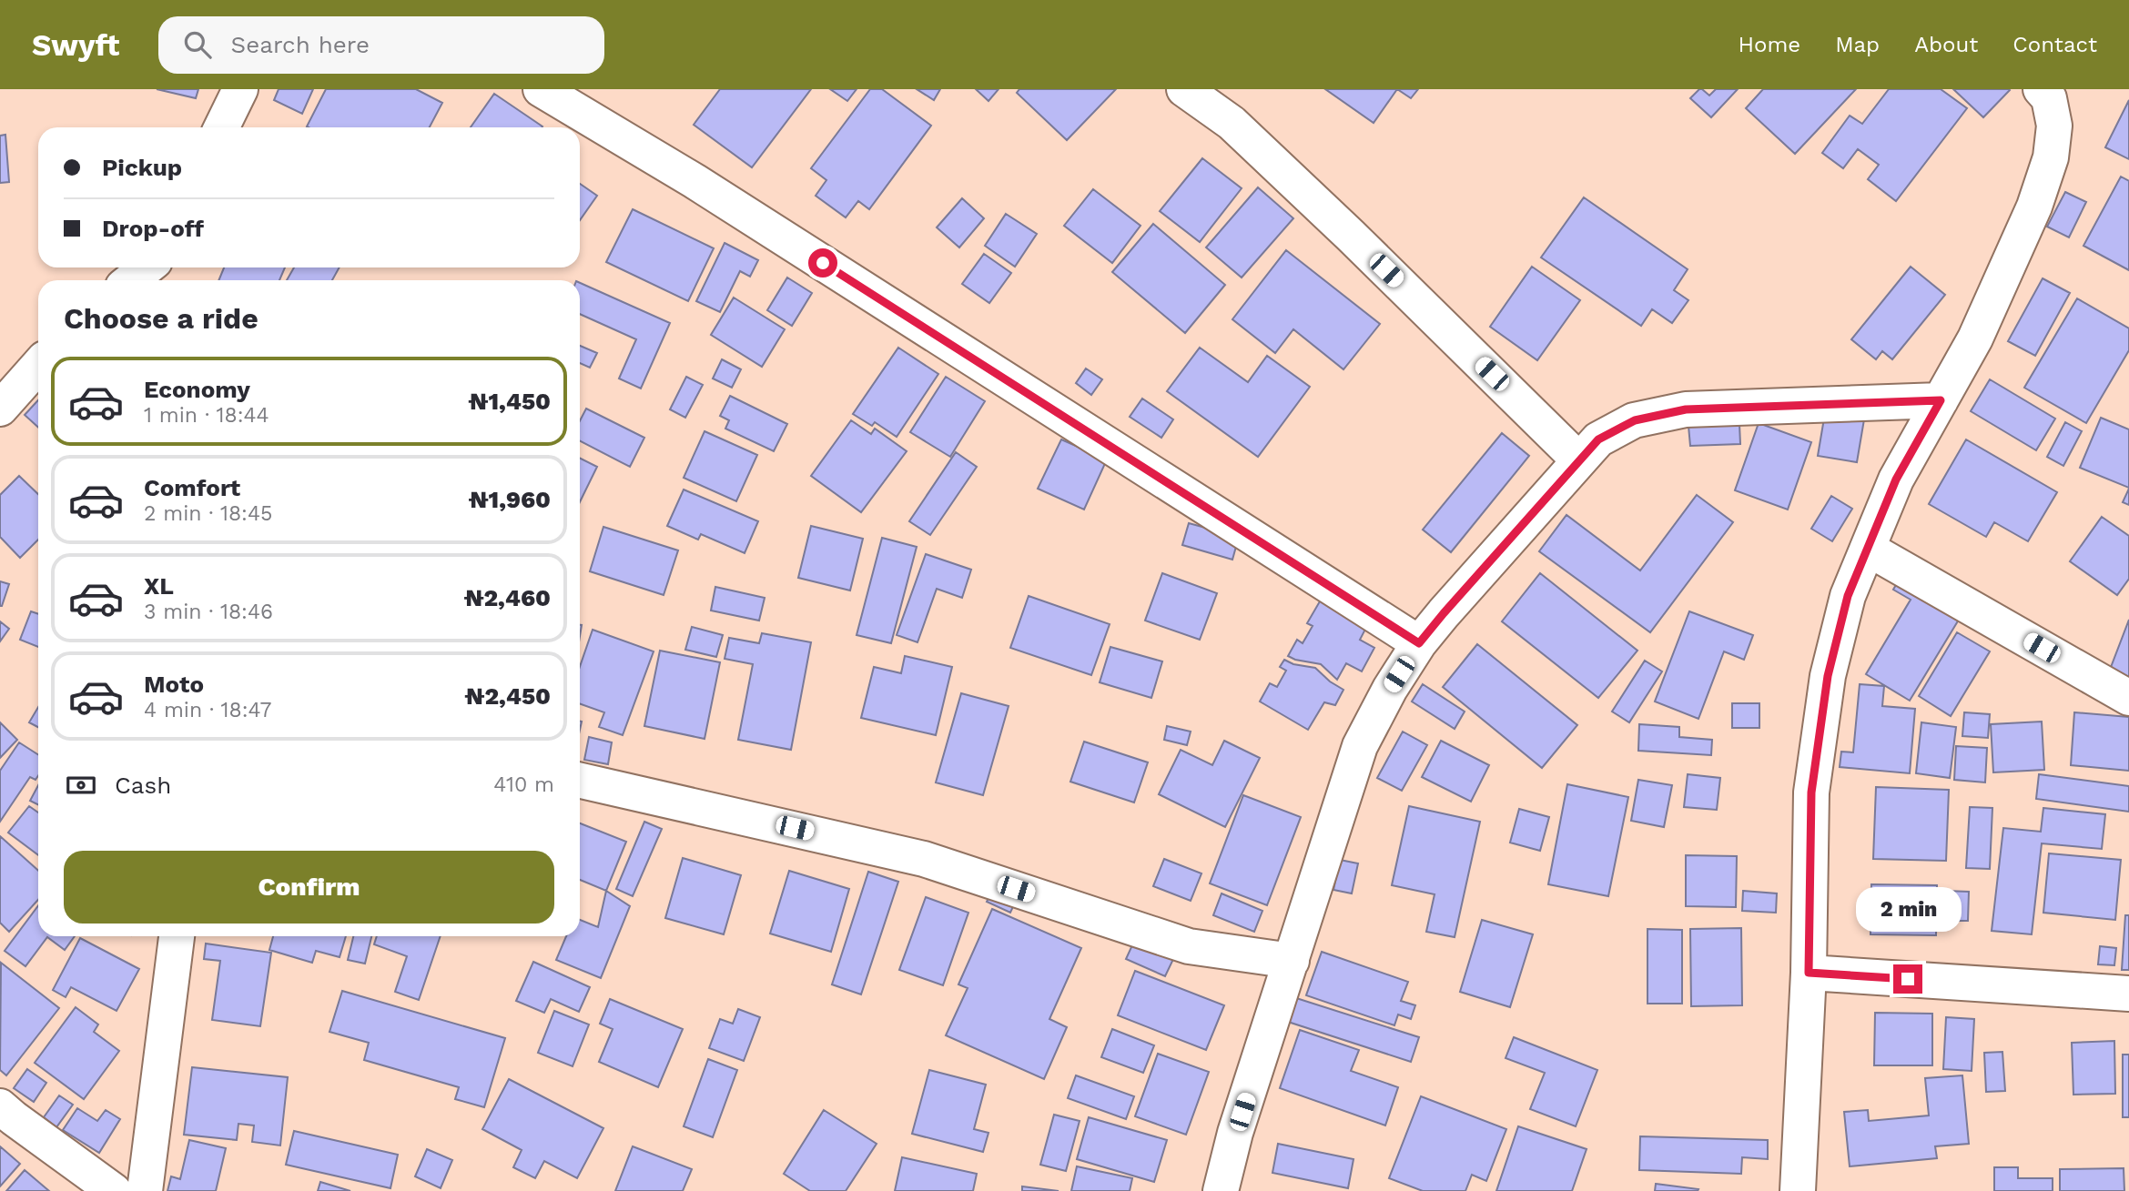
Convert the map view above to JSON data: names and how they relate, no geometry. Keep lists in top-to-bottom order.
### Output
{
  "page": {
    "header": "Swyft",
    "search": "Search here",
    "nav": [
      "Home",
      "Map",
      "About",
      "Contact"
    ],
    "banner": ["Pickup", "Drop-off"],
    "heading": "Choose a ride",
    "list": [
      {
        "name": "Economy",
        "note": "1 min · 18:44",
        "value": "₦1,450"
      },
      {
        "name": "Comfort",
        "note": "2 min · 18:45",
        "value": "₦1,960"
      },
      {
        "name": "XL",
        "note": "3 min · 18:46",
        "value": "₦2,460"
      },
      {
        "name": "Moto",
        "note": "4 min · 18:47",
        "value": "₦2,450"
      }
    ],
    "pay": ["Cash", "410 m"],
    "buttons": "Confirm",
    "bubble": "2 min"
  }
}
